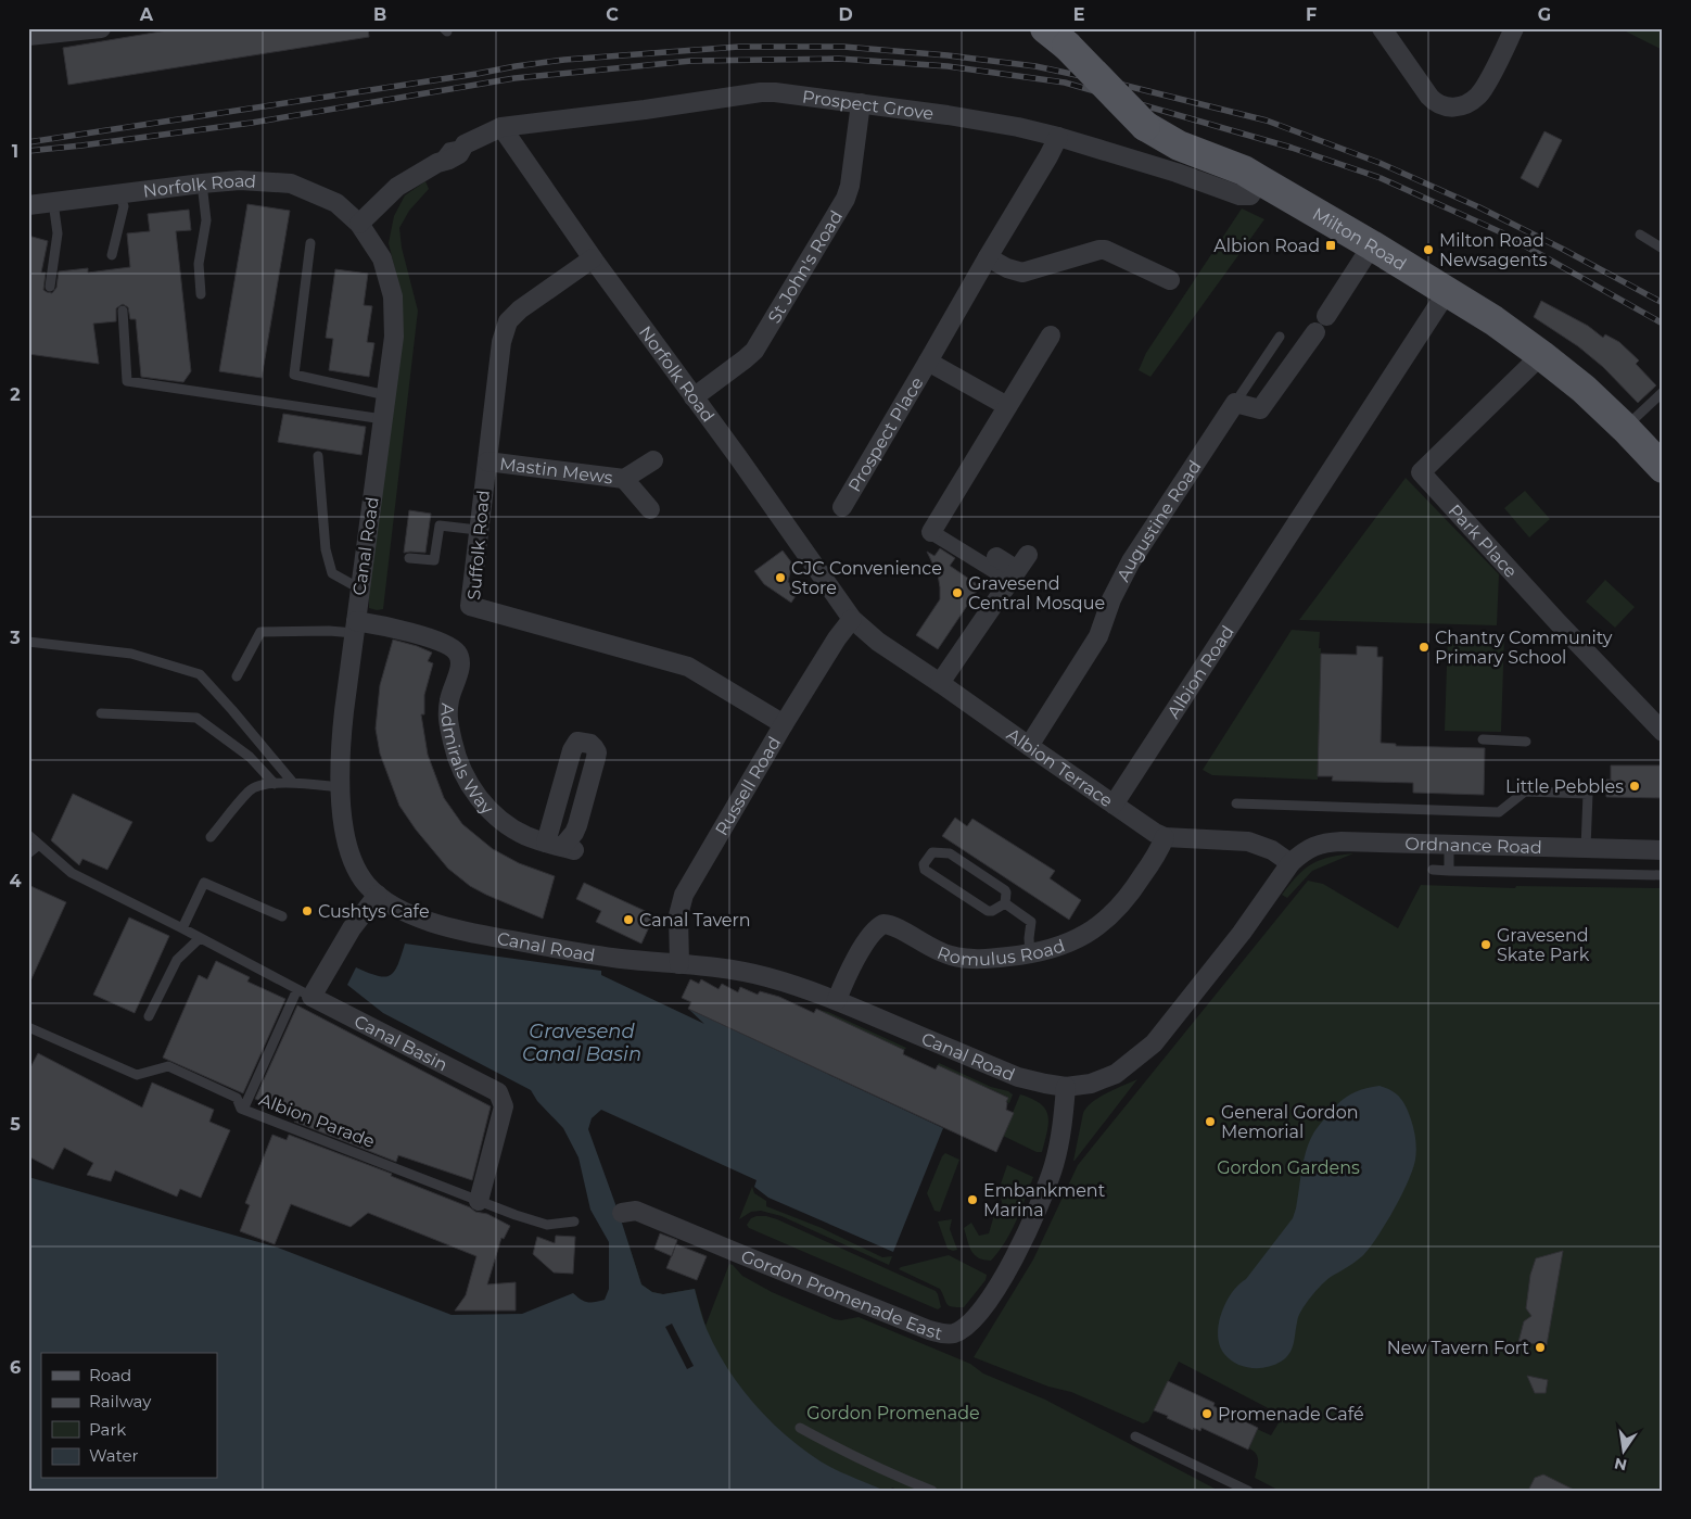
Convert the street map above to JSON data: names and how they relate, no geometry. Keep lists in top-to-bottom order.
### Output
{
  "streets": {
    "main road": ["Milton Road"],
    "street": [
      "Prospect Grove",
      "Norfolk Road",
      "St John's Road",
      "Prospect Place",
      "Mastin Mews",
      "Augustine Road",
      "Park Place",
      "Suffolk Road",
      "Canal Road",
      "Albion Road",
      "Admirals Way",
      "Albion Terrace",
      "Russell Road",
      "Ordnance Road",
      "Romulus Road",
      "Canal Basin",
      "Gordon Promenade East"
    ],
    "lane": ["Albion Parade"]
  },
  "crossings": [
    ["Prospect Grove", "Norfolk Road"],
    ["Prospect Grove", "Milton Road"],
    ["Prospect Grove", "St John's Road"],
    ["Prospect Grove", "Prospect Place"],
    ["Prospect Grove", "Canal Road"],
    ["Norfolk Road", "St John's Road"],
    ["Norfolk Road", "Suffolk Road"],
    ["Norfolk Road", "Canal Road"],
    ["Norfolk Road", "Albion Terrace"],
    ["Norfolk Road", "Russell Road"],
    ["Milton Road", "Park Place"],
    ["Milton Road", "Albion Road"],
    ["Mastin Mews", "Suffolk Road"],
    ["Augustine Road", "Albion Terrace"],
    ["Suffolk Road", "Russell Road"],
    ["Canal Road", "Admirals Way"],
    ["Canal Road", "Albion Terrace"],
    ["Canal Road", "Russell Road"],
    ["Canal Road", "Ordnance Road"],
    ["Canal Road", "Romulus Road"],
    ["Canal Road", "Gordon Promenade East"],
    ["Albion Road", "Albion Terrace"],
    ["Albion Terrace", "Russell Road"],
    ["Albion Terrace", "Ordnance Road"],
    ["Albion Terrace", "Romulus Road"],
    ["Canal Basin", "Albion Parade"]
  ],
  "water": ["Gravesend Canal Basin"],
  "parks": ["Gordon Gardens", "Gordon Promenade"],
  "places": {
    "transit": ["Albion Road"],
    "other": [
      "Milton Road Newsagents",
      "CJC Convenience Store",
      "Gravesend Central Mosque",
      "Chantry Community Primary School",
      "Little Pebbles",
      "Cushtys Cafe",
      "Canal Tavern",
      "Gravesend Skate Park",
      "General Gordon Memorial",
      "Embankment Marina",
      "New Tavern Fort",
      "Promenade Café"
    ]
  },
  "legend": [
    "Road",
    "Railway",
    "Park",
    "Water"
  ],
  "north": "bottom",
  "grid": {
    "columns": [
      "A",
      "B",
      "C",
      "D",
      "E",
      "F",
      "G"
    ],
    "rows": [
      "1",
      "2",
      "3",
      "4",
      "5",
      "6"
    ]
  }
}
